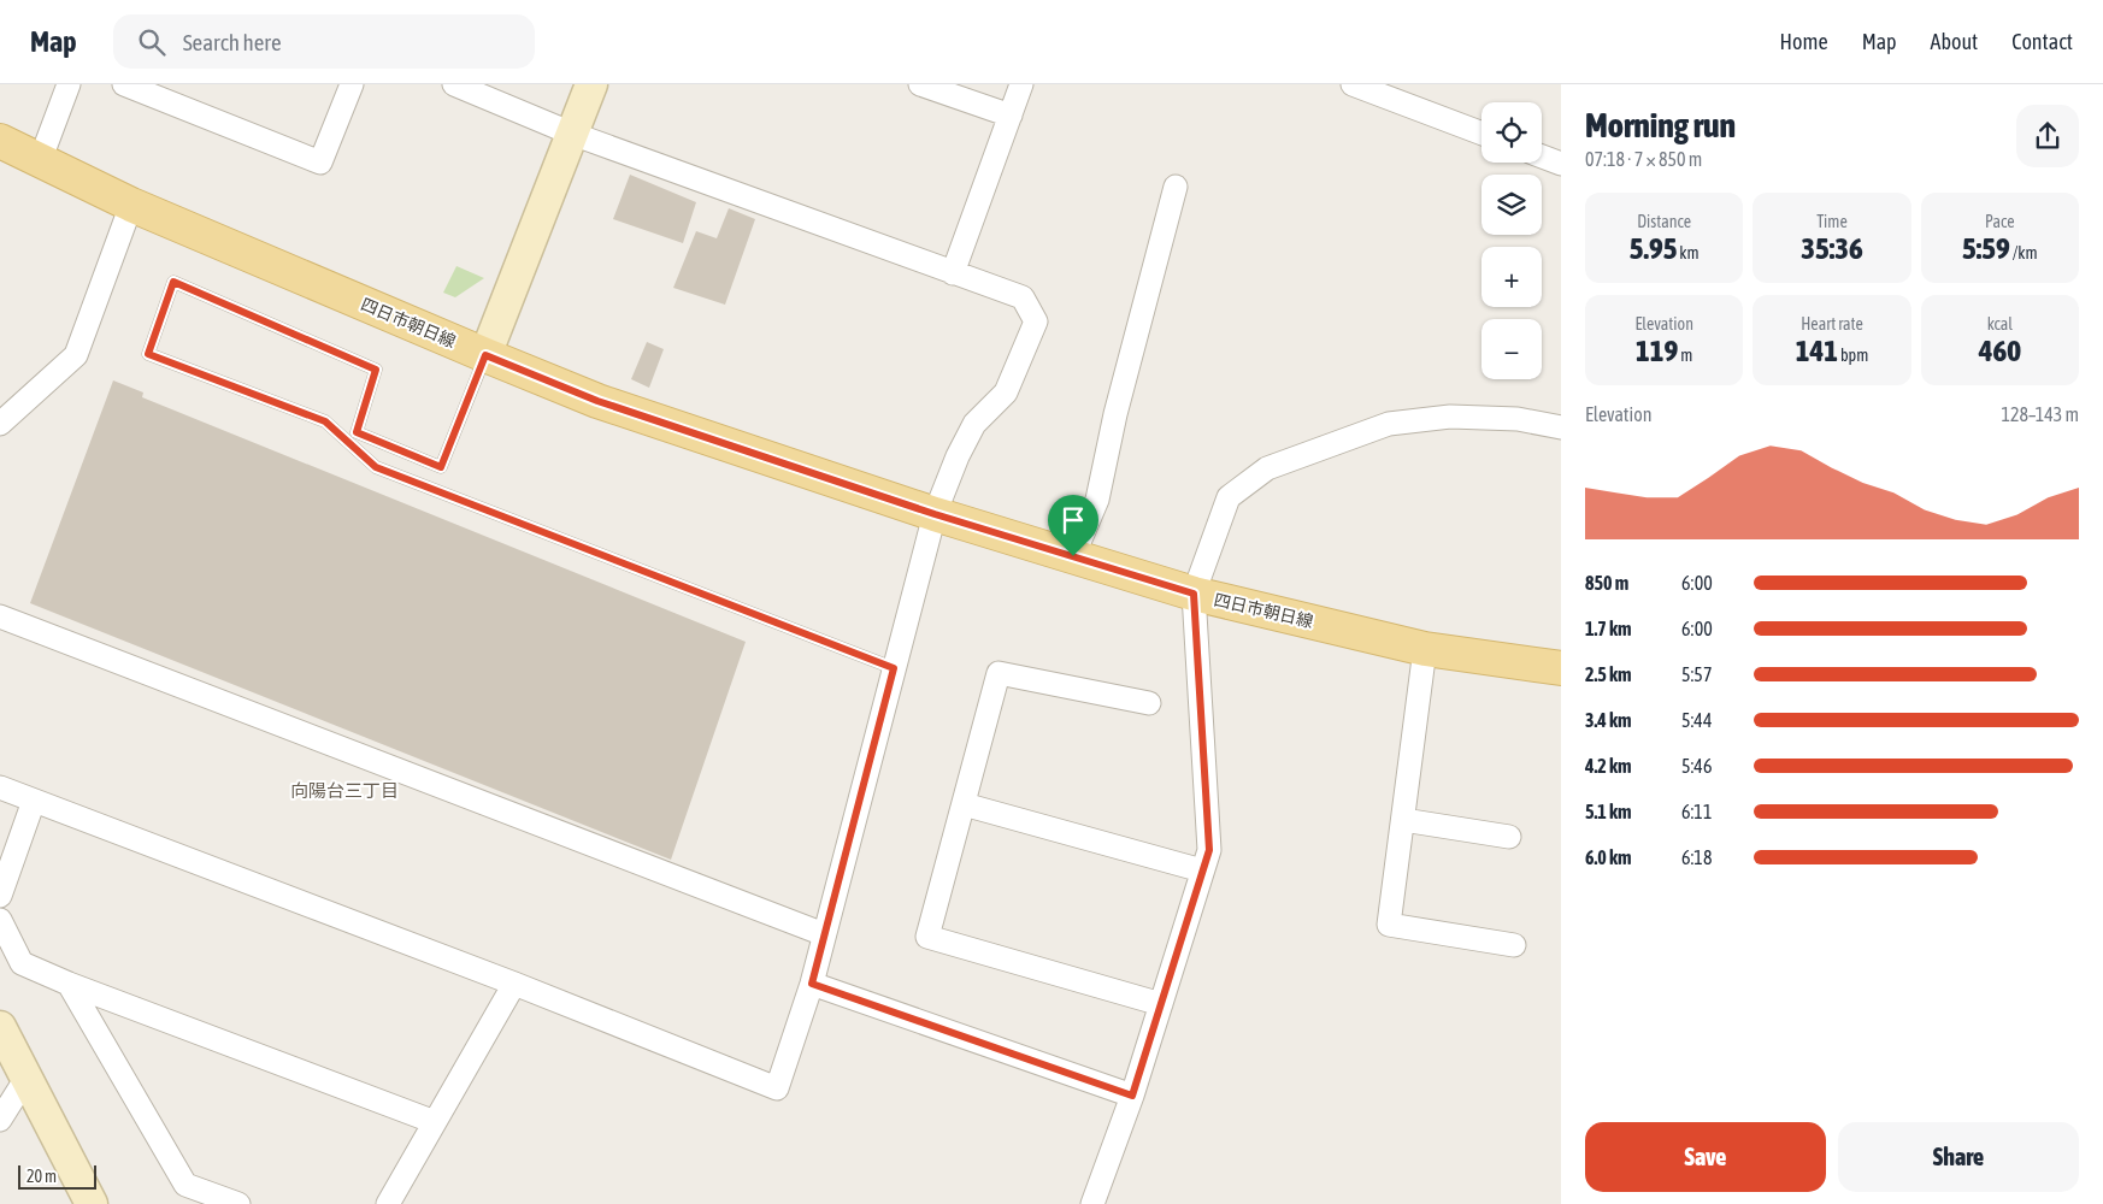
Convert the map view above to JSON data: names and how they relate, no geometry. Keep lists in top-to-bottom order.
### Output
{
  "streets": {
    "main road": ["四日市朝日線"]
  },
  "districts": ["向陽台三丁目"],
  "scale_bar": "20 m",
  "page": {
    "header": "Map",
    "search": "Search here",
    "nav": [
      "Home",
      "Map",
      "About",
      "Contact"
    ],
    "heading": ["Morning run", "07:18 · 7 × 850 m"],
    "map_buttons": ["+", "−"],
    "stats": [
      ["Distance", "5.95 km"],
      ["Time", "35:36"],
      ["Pace", "5:59 /km"],
      ["Elevation", "119 m"],
      ["Heart rate", "141 bpm"],
      ["kcal", "460"]
    ],
    "chart": ["Elevation", "128–143 m"],
    "list": [
      {
        "name": "850 m",
        "note": "6:00"
      },
      {
        "name": "1.7 km",
        "note": "6:00"
      },
      {
        "name": "2.5 km",
        "note": "5:57"
      },
      {
        "name": "3.4 km",
        "note": "5:44"
      },
      {
        "name": "4.2 km",
        "note": "5:46"
      },
      {
        "name": "5.1 km",
        "note": "6:11"
      },
      {
        "name": "6.0 km",
        "note": "6:18"
      }
    ],
    "buttons": ["Save", "Share"],
    "scale": "20 m"
  }
}
